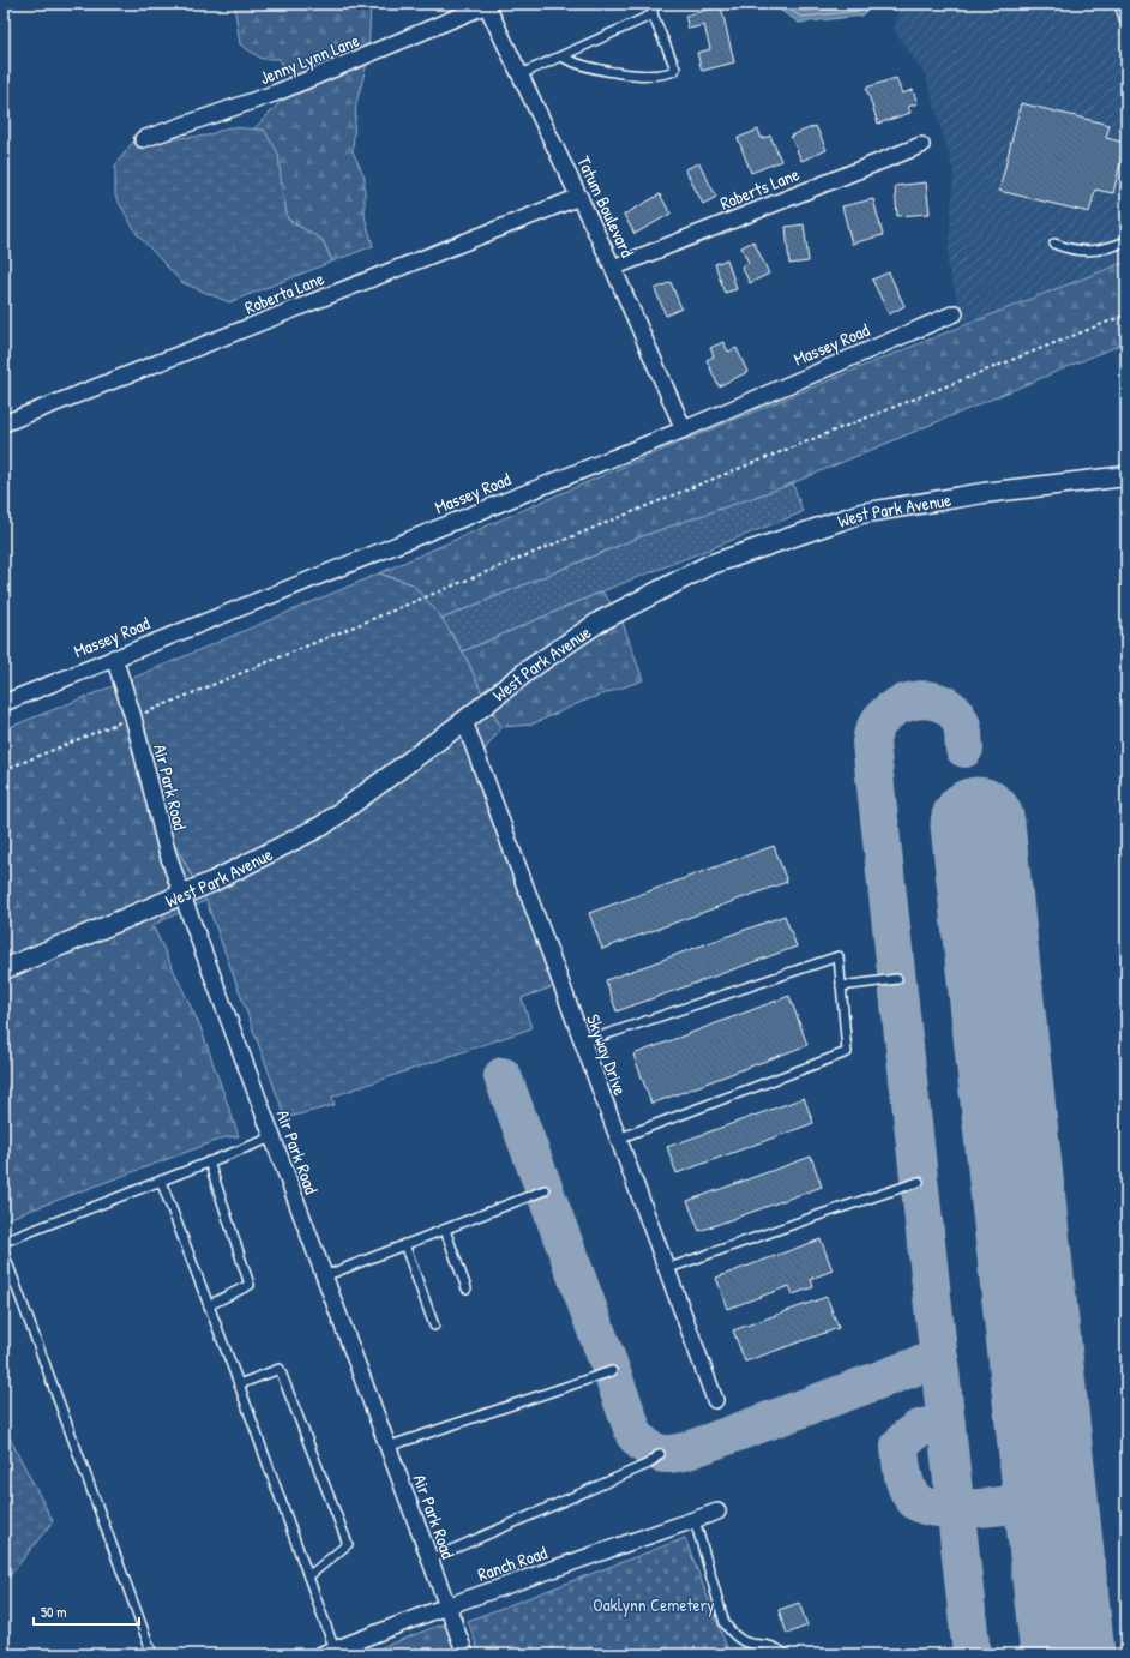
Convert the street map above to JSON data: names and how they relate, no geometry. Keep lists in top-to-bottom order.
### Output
{
  "streets": {
    "street": [
      "Jenny Lynn Lane",
      "Roberts Lane",
      "Tatum Boulevard",
      "Roberta Lane",
      "Massey Road",
      "West Park Avenue",
      "Air Park Road",
      "Skyway Drive",
      "Ranch Road"
    ]
  },
  "crossings": [
    ["Jenny Lynn Lane", "Tatum Boulevard"],
    ["Roberts Lane", "Tatum Boulevard"],
    ["Tatum Boulevard", "Roberta Lane"],
    ["Tatum Boulevard", "Massey Road"],
    ["Massey Road", "Air Park Road"],
    ["West Park Avenue", "Air Park Road"],
    ["West Park Avenue", "Skyway Drive"],
    ["Air Park Road", "Ranch Road"]
  ],
  "parks": ["Oaklynn Cemetery"],
  "scale_bar": "50 m"
}
